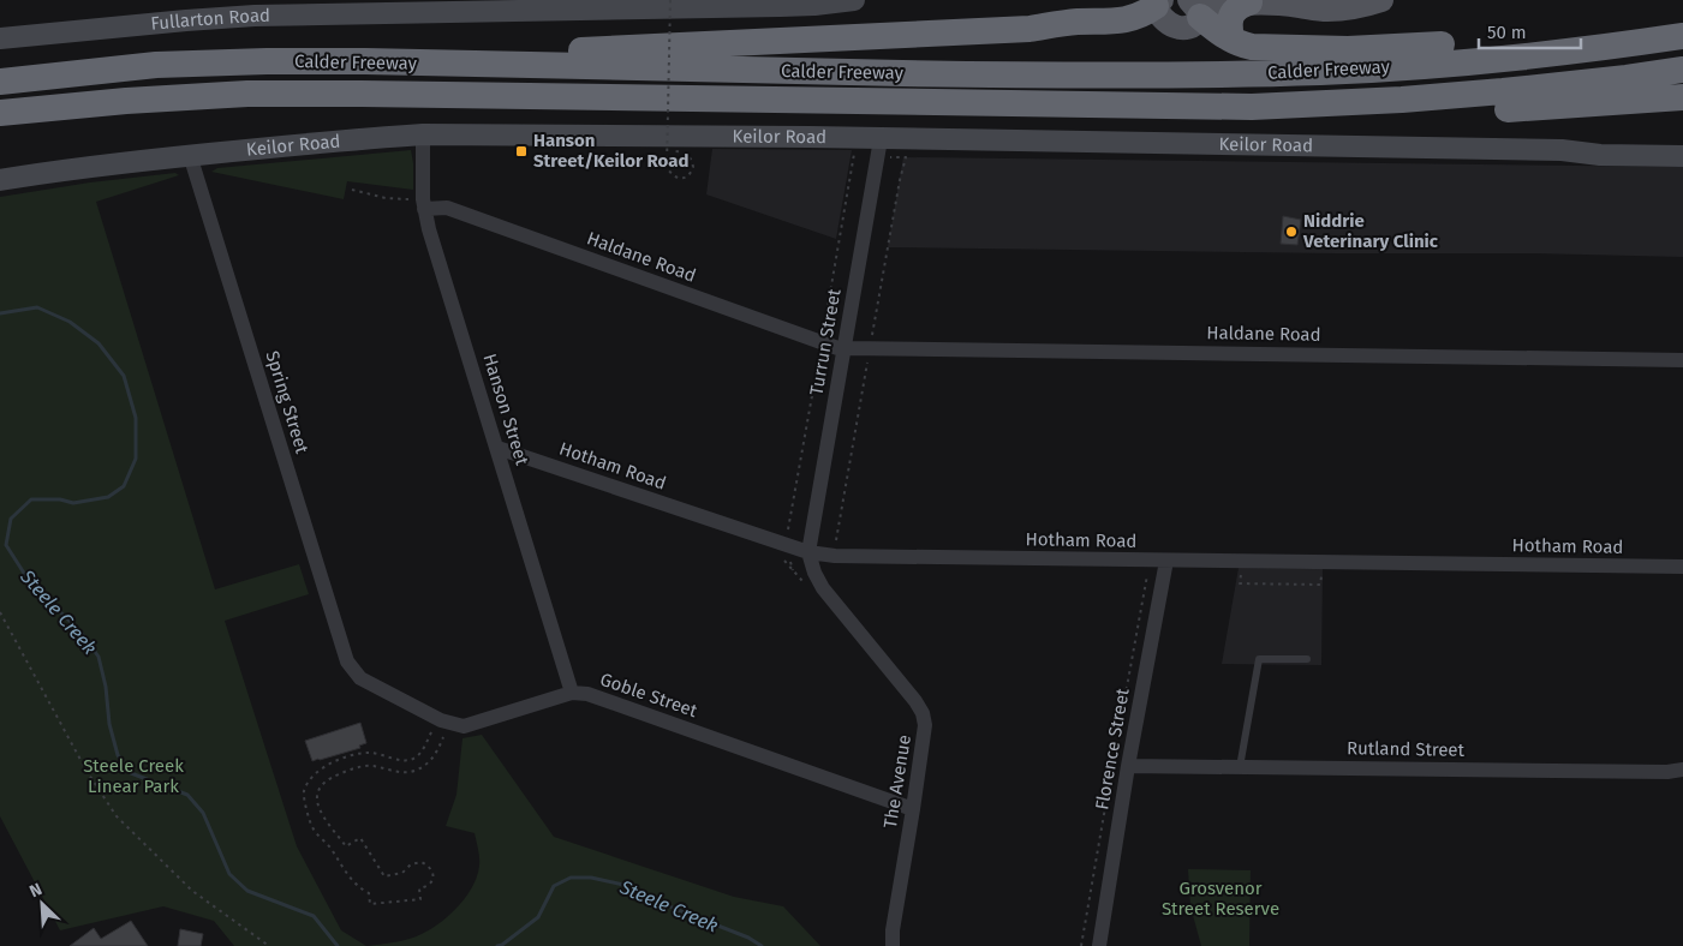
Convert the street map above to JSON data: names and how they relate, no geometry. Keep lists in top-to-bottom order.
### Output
{
  "streets": {
    "highway": ["Calder Freeway"],
    "main road": ["Fullarton Road", "Keilor Road"],
    "street": [
      "Haldane Road",
      "Turrun Street",
      "Spring Street",
      "Hanson Street",
      "Hotham Road",
      "Goble Street",
      "Florence Street",
      "Rutland Street",
      "The Avenue"
    ]
  },
  "crossings": [
    ["Keilor Road", "Turrun Street"],
    ["Keilor Road", "Spring Street"],
    ["Keilor Road", "Hanson Street"],
    ["Haldane Road", "Turrun Street"],
    ["Haldane Road", "Hanson Street"],
    ["Turrun Street", "Hotham Road"],
    ["Turrun Street", "The Avenue"],
    ["Spring Street", "Goble Street"],
    ["Hanson Street", "Hotham Road"],
    ["Hanson Street", "Goble Street"],
    ["Hotham Road", "Florence Street"],
    ["Hotham Road", "The Avenue"],
    ["Goble Street", "The Avenue"],
    ["Florence Street", "Rutland Street"]
  ],
  "water": ["Steele Creek"],
  "parks": ["Steele Creek Linear Park", "Grosvenor Street Reserve"],
  "places": {
    "transit": ["Hanson Street/Keilor Road"],
    "other": ["Niddrie Veterinary Clinic"]
  },
  "scale_bar": "50 m",
  "north": "top left"
}
